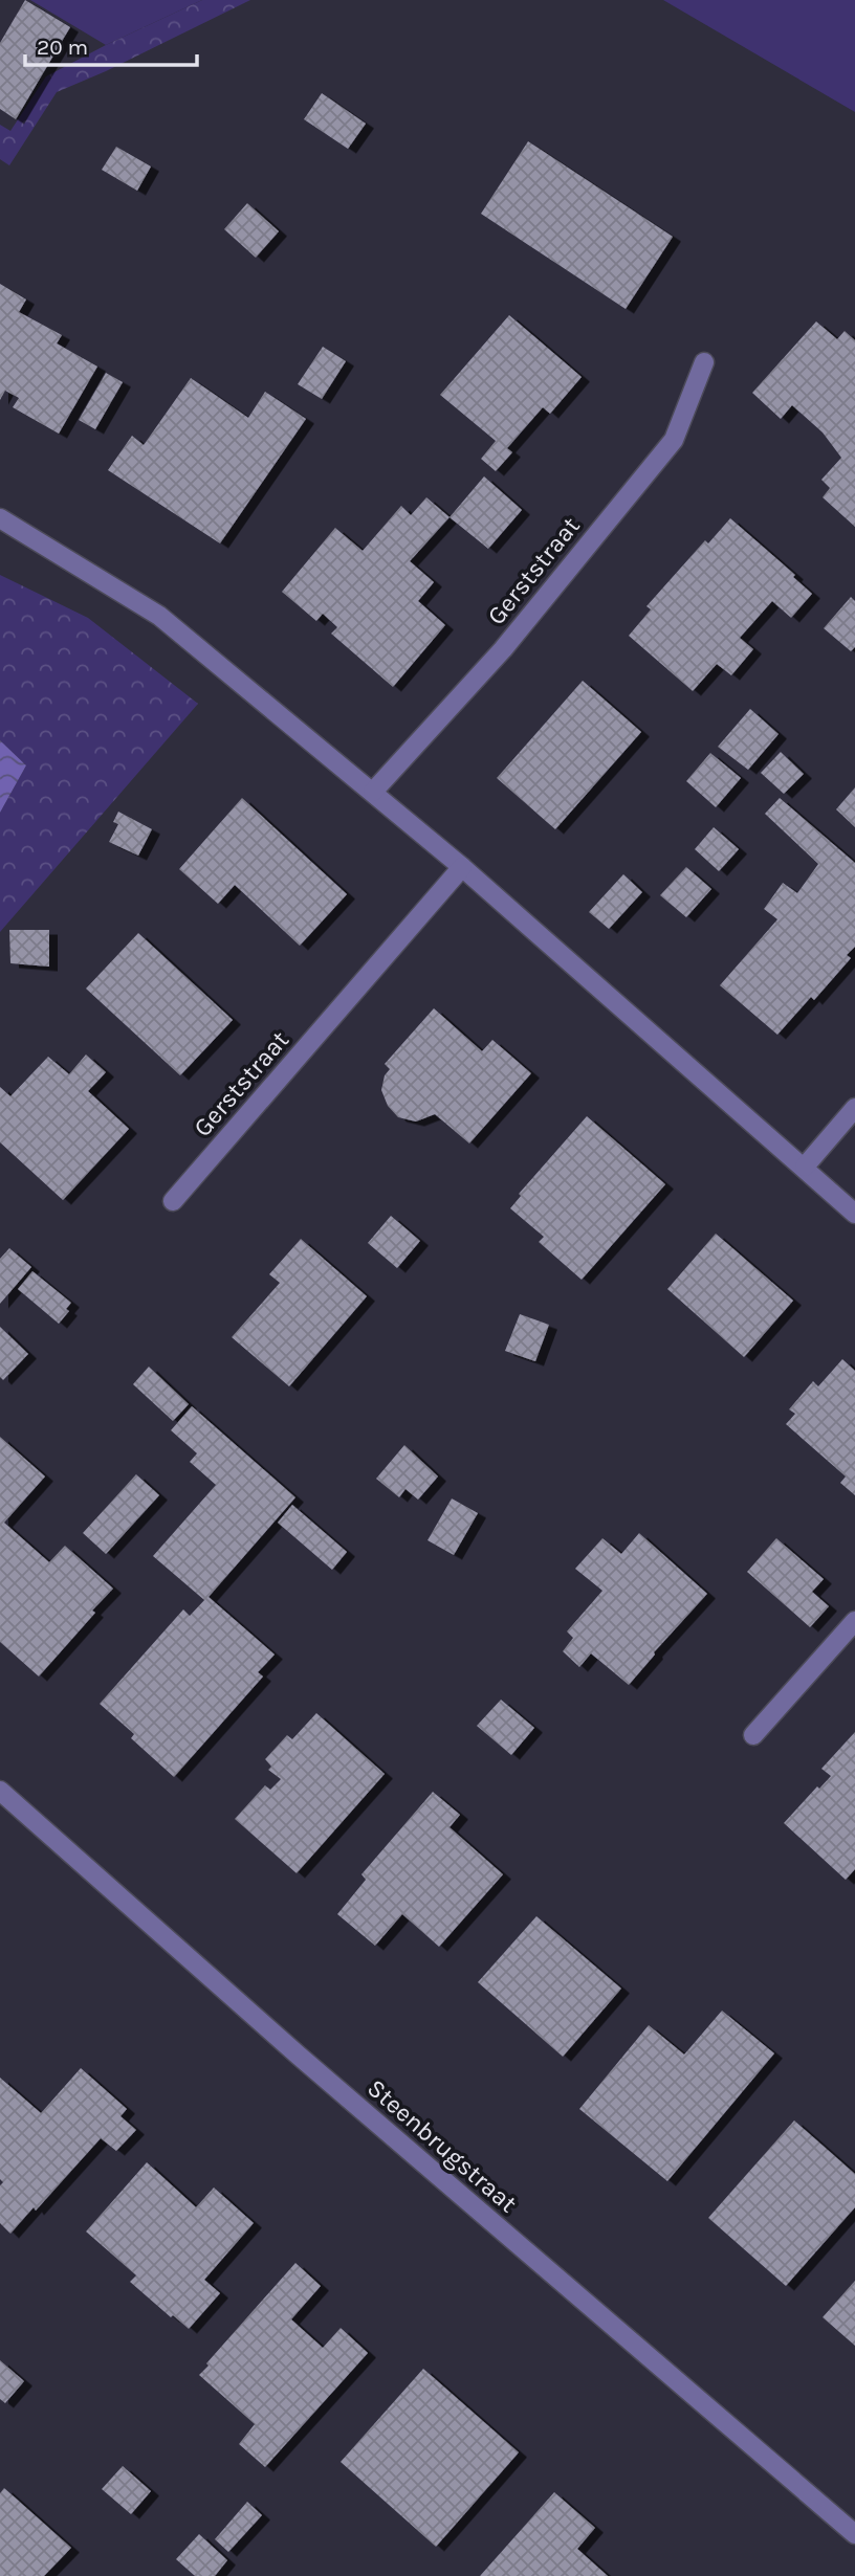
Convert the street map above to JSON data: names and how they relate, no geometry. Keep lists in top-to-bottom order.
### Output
{
  "streets": {
    "street": ["Gerststraat", "Steenbrugstraat"]
  },
  "scale_bar": "20 m"
}
